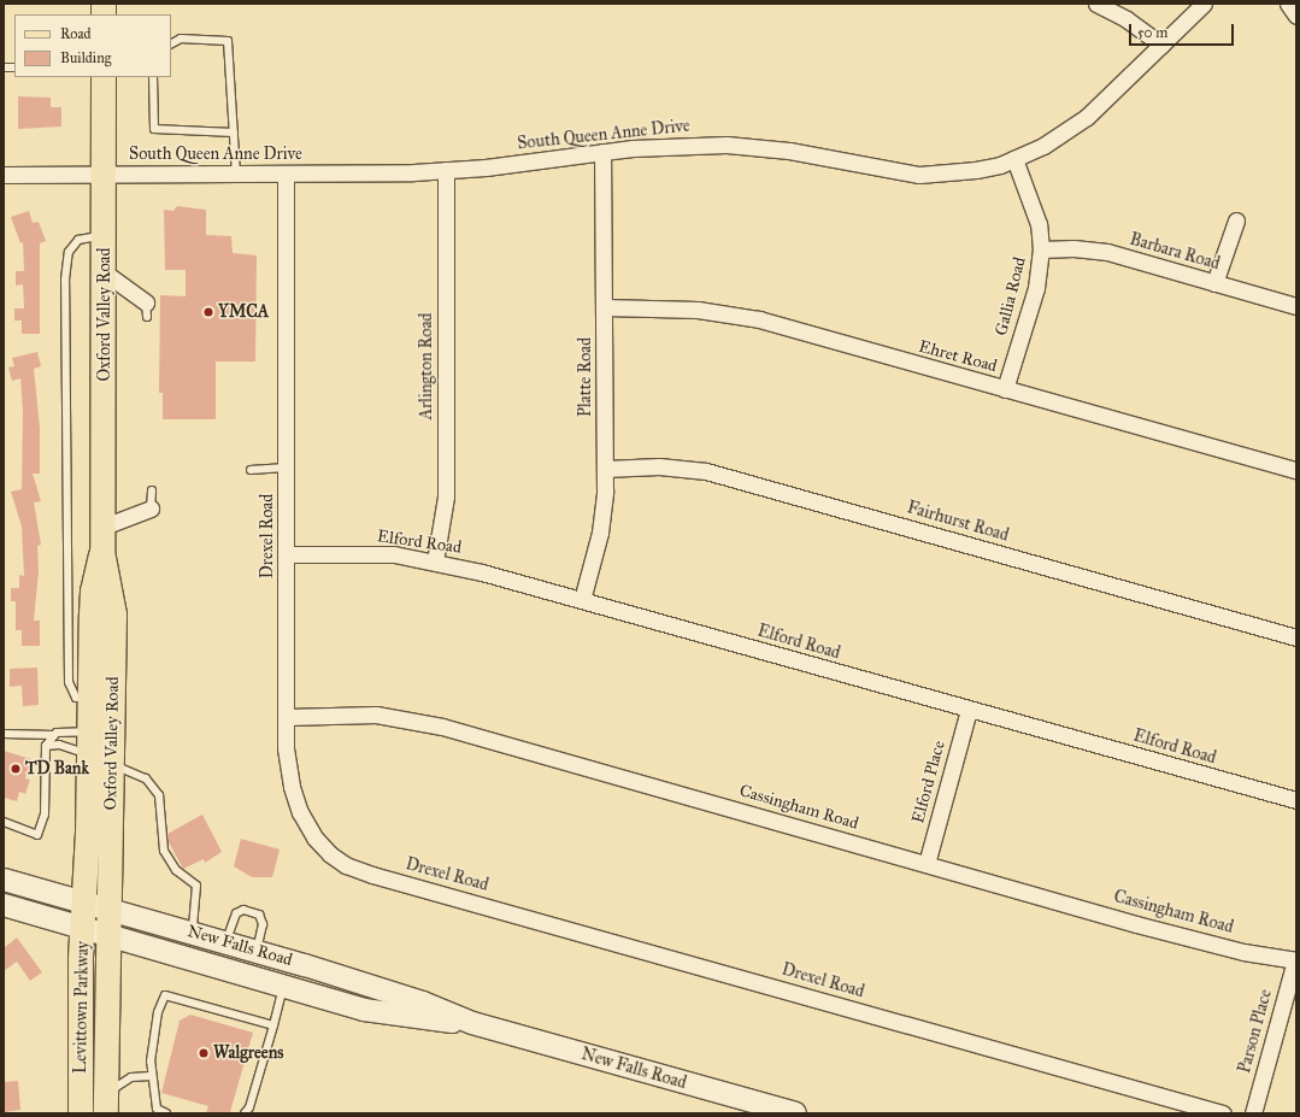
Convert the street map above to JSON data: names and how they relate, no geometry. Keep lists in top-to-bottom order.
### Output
{
  "streets": {
    "main road": ["Oxford Valley Road", "New Falls Road", "Levittown Parkway"],
    "street": [
      "South Queen Anne Drive",
      "Barbara Road",
      "Gallia Road",
      "Ehret Road",
      "Arlington Road",
      "Platte Road",
      "Fairhurst Road",
      "Drexel Road",
      "Elford Road",
      "Elford Place",
      "Cassingham Road",
      "Parson Place"
    ]
  },
  "crossings": [
    ["South Queen Anne Drive", "Gallia Road"],
    ["South Queen Anne Drive", "Oxford Valley Road"],
    ["South Queen Anne Drive", "Arlington Road"],
    ["South Queen Anne Drive", "Platte Road"],
    ["South Queen Anne Drive", "Drexel Road"],
    ["Barbara Road", "Gallia Road"],
    ["Gallia Road", "Ehret Road"],
    ["Oxford Valley Road", "New Falls Road"],
    ["Oxford Valley Road", "Levittown Parkway"],
    ["Ehret Road", "Platte Road"],
    ["Arlington Road", "Elford Road"],
    ["Platte Road", "Fairhurst Road"],
    ["Platte Road", "Elford Road"],
    ["Drexel Road", "Elford Road"],
    ["Drexel Road", "Cassingham Road"],
    ["Elford Road", "Elford Place"],
    ["Elford Place", "Cassingham Road"],
    ["Cassingham Road", "Parson Place"],
    ["New Falls Road", "Levittown Parkway"]
  ],
  "places": ["YMCA", "TD Bank", "Walgreens"],
  "legend": ["Road", "Building"],
  "scale_bar": "50 m"
}
